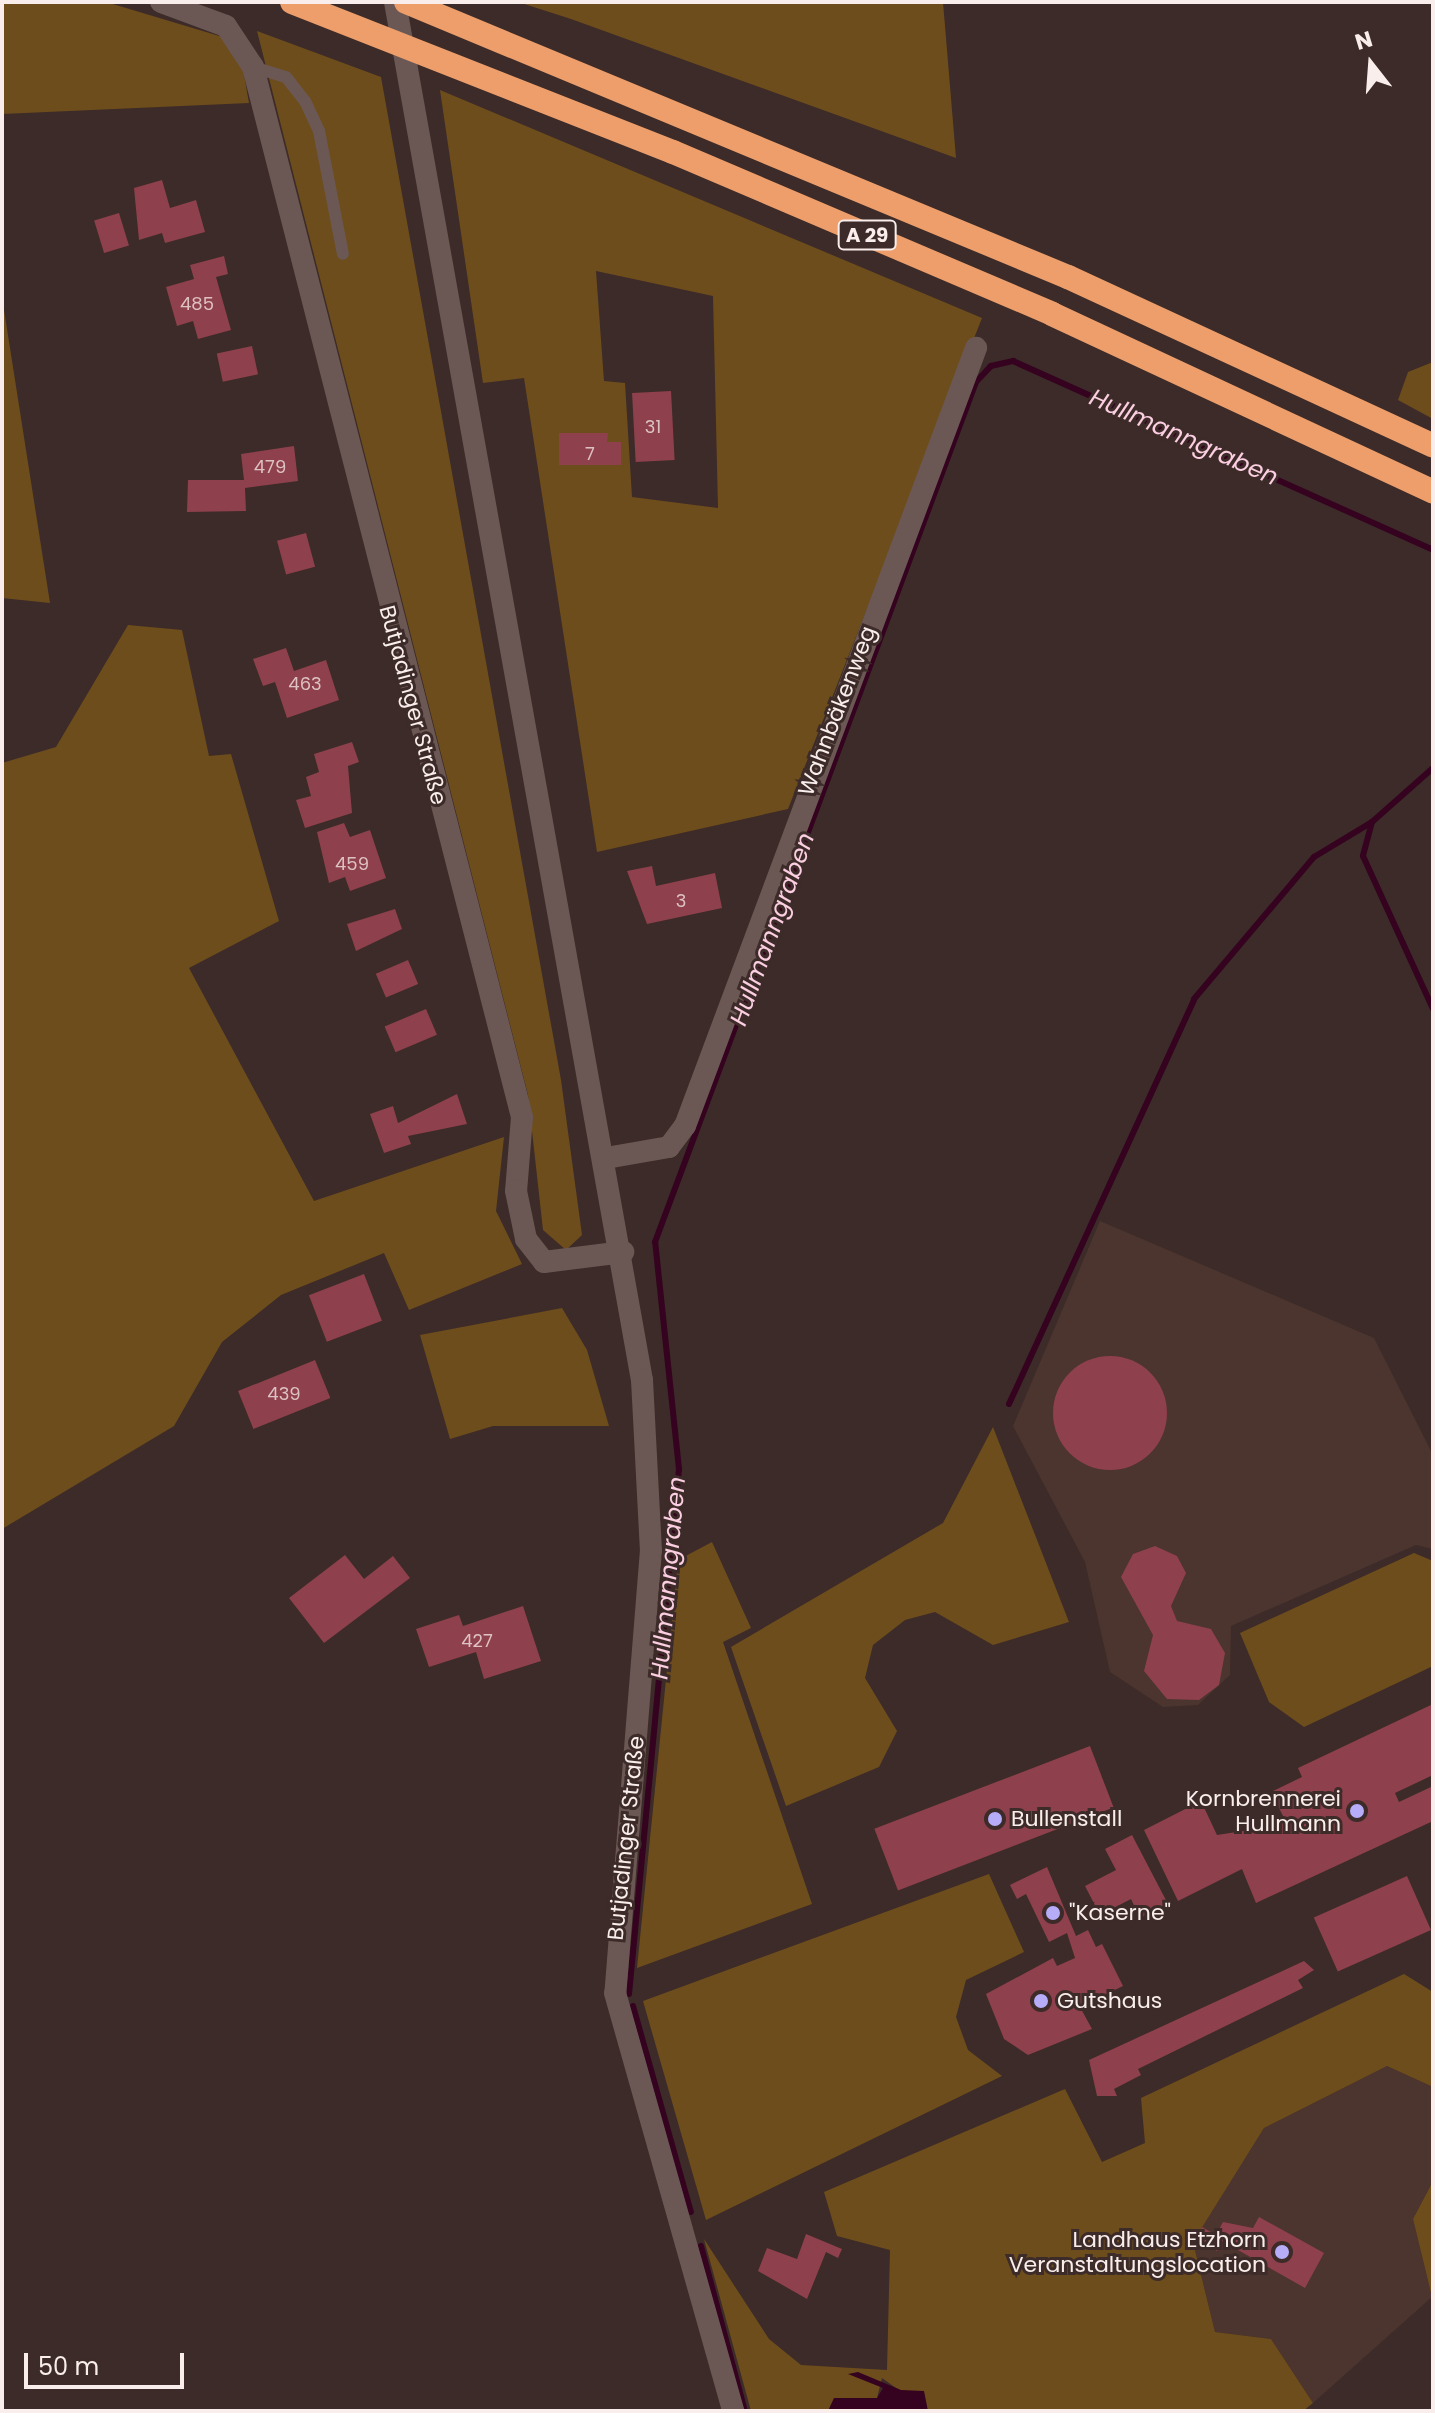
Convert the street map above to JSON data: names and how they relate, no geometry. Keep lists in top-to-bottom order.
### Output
{
  "streets": {
    "highway": ["A 29"],
    "street": ["Butjadinger Straße", "Wahnbäkenweg"]
  },
  "crossings": [
    ["Butjadinger Straße", "Wahnbäkenweg"]
  ],
  "water": ["Hullmanngraben"],
  "places": [
    "Kornbrennerei Hullmann",
    "Bullenstall",
    "\"Kaserne\"",
    "Gutshaus",
    "Landhaus Etzhorn Veranstaltungslocation"
  ],
  "house_numbers": [
    "485",
    "31",
    "7",
    "479",
    "463",
    "459",
    "3",
    "439",
    "427"
  ],
  "scale_bar": "50 m",
  "north": "top"
}
